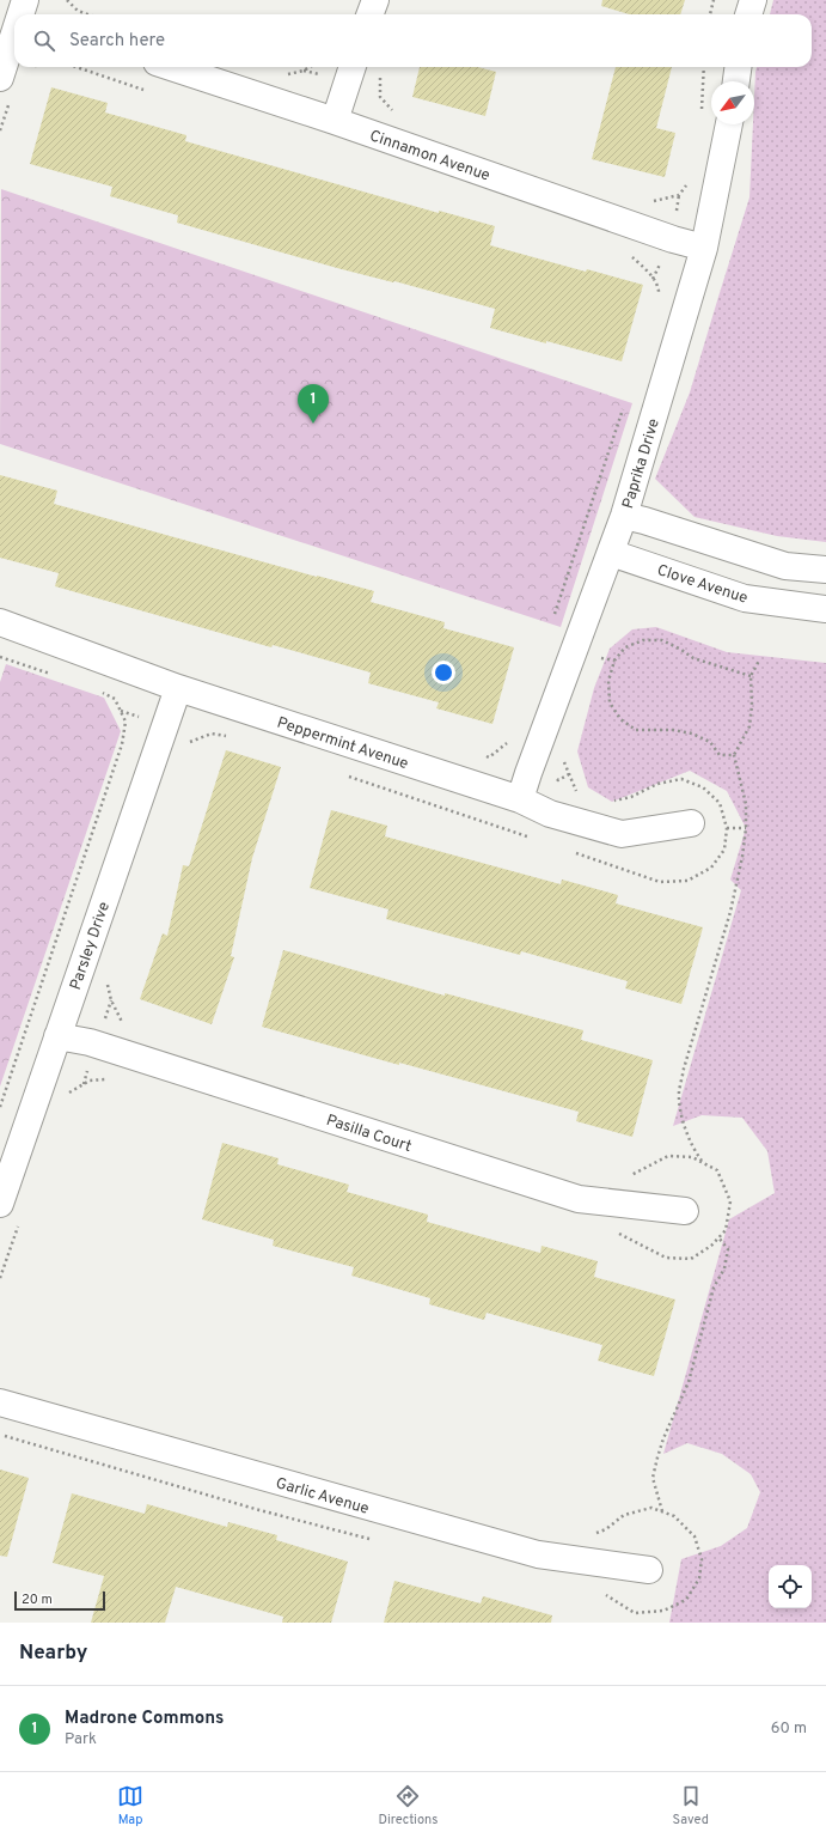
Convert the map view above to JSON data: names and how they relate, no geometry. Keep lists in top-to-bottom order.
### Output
{
  "streets": {
    "street": [
      "Cinnamon Avenue",
      "Paprika Drive",
      "Clove Avenue",
      "Peppermint Avenue",
      "Parsley Drive",
      "Pasilla Court",
      "Garlic Avenue"
    ]
  },
  "crossings": [
    ["Cinnamon Avenue", "Paprika Drive"],
    ["Paprika Drive", "Clove Avenue"],
    ["Paprika Drive", "Peppermint Avenue"],
    ["Peppermint Avenue", "Parsley Drive"],
    ["Parsley Drive", "Pasilla Court"]
  ],
  "scale_bar": "20 m",
  "north": "bottom left",
  "page": {
    "search": "Search here",
    "pins": "1",
    "scale": "20 m",
    "heading": "Nearby",
    "list": [
      {
        "mark": "1",
        "name": "Madrone Commons",
        "note": "Park",
        "value": "60 m"
      }
    ],
    "nav": ["Map", "Directions", "Saved"]
  }
}
